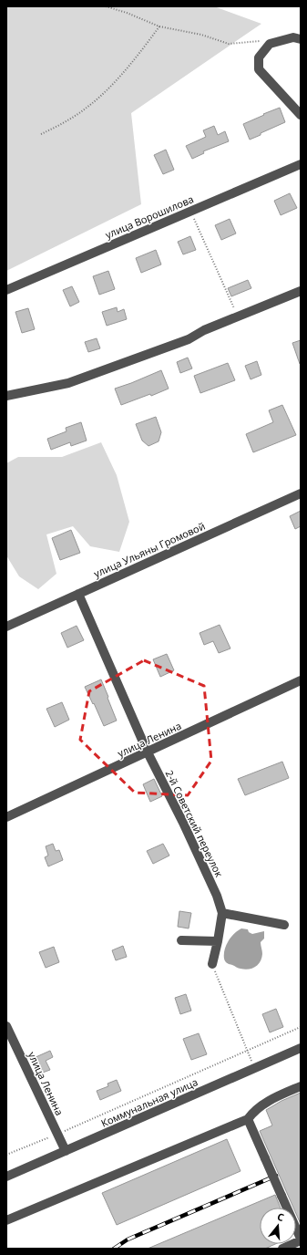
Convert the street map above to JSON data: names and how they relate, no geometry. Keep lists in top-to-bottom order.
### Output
{
  "streets": {
    "street": [
      "улица Ворошилова",
      "улица Ульяны Громовой",
      "улица Ленина",
      "2-й Советский переулок",
      "Коммунальная улица"
    ]
  },
  "crossings": [
    ["улица Ульяны Громовой", "2-й Советский переулок"],
    ["улица Ленина", "2-й Советский переулок"],
    ["улица Ленина", "Коммунальная улица"]
  ],
  "north": "top"
}
